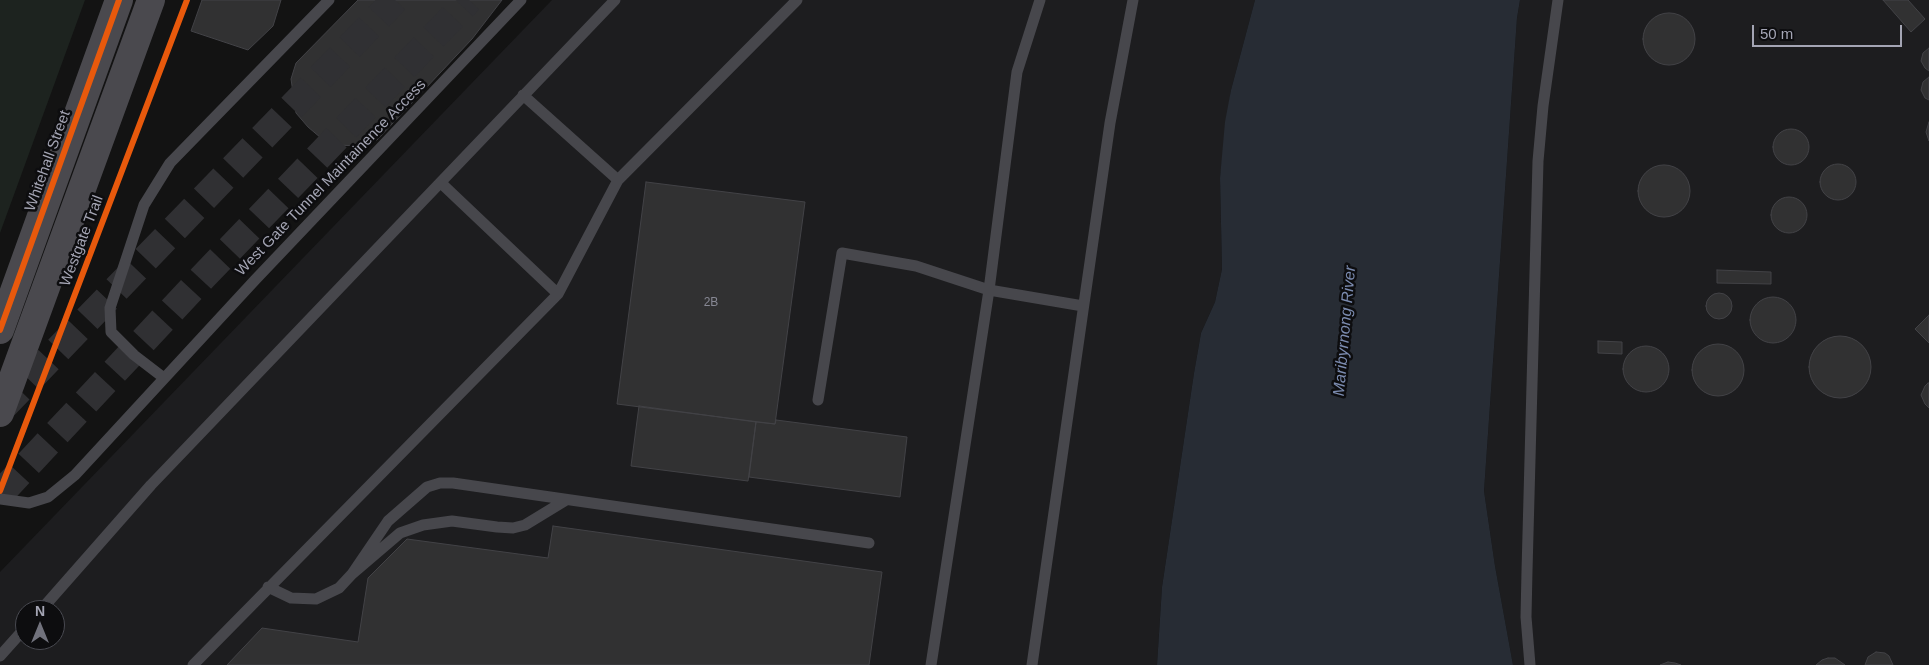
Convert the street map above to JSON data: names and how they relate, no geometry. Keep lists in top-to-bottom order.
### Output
{
  "streets": {
    "main road": ["Whitehall Street"],
    "lane": ["West Gate Tunnel Maintainence Access"],
    "cycle path": ["Westgate Trail"]
  },
  "water": ["Maribyrnong River"],
  "house_numbers": ["2B"],
  "scale_bar": "50 m",
  "north": "top"
}
